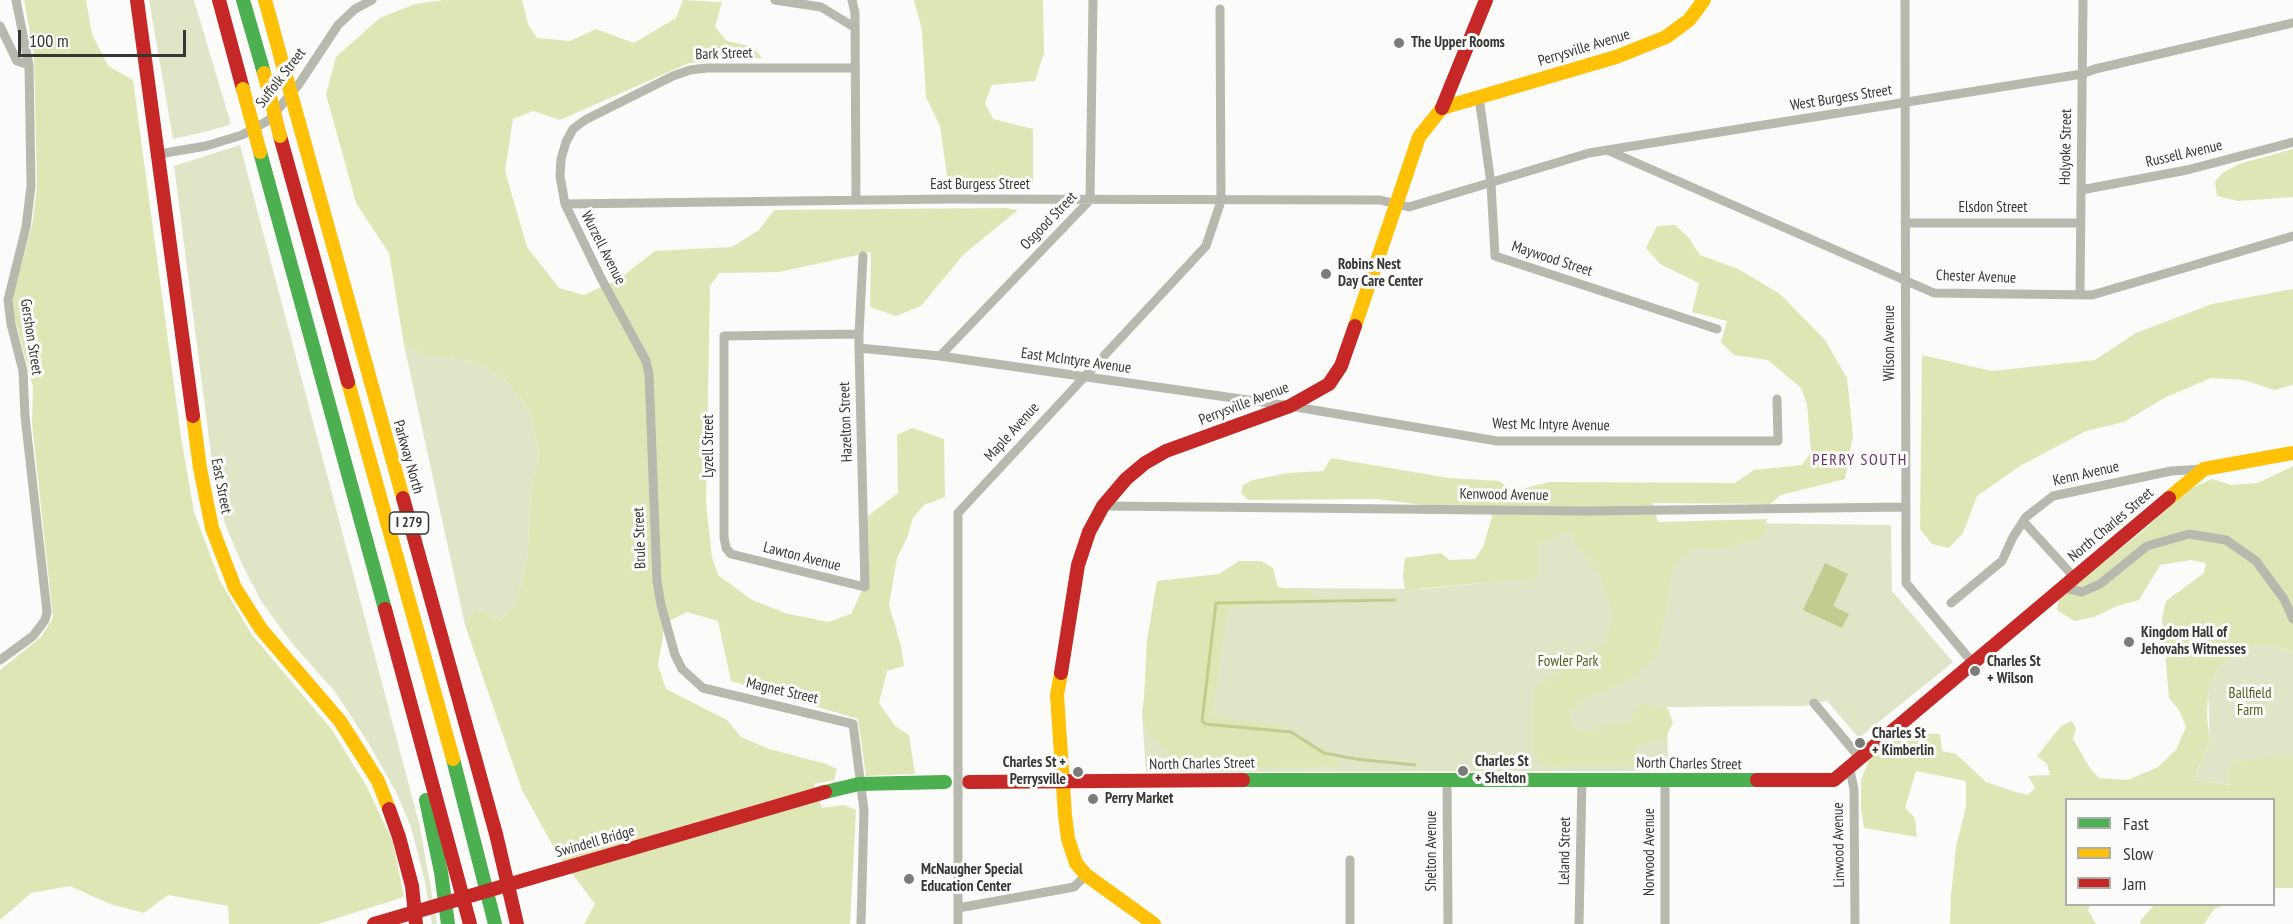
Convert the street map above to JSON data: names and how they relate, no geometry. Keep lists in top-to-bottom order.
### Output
{
  "streets": {
    "main road": [
      "Perrysville Avenue",
      "Parkway North",
      "East Street",
      "I 279",
      "North Charles Street",
      "Swindell Bridge"
    ],
    "street": [
      "Bark Street",
      "Suffolk Street",
      "West Burgess Street",
      "Holyoke Street",
      "Russell Avenue",
      "East Burgess Street",
      "Elsdon Street",
      "Osgood Street",
      "Wurzell Avenue",
      "Maywood Street",
      "Chester Avenue",
      "Gershon Street",
      "Wilson Avenue",
      "East McIntyre Avenue",
      "Hazelton Street",
      "West Mc Intyre Avenue",
      "Maple Avenue",
      "Lyzell Street",
      "Kenn Avenue",
      "Kenwood Avenue",
      "Brule Street",
      "Lawton Avenue",
      "Magnet Street",
      "Linwood Avenue",
      "Shelton Avenue",
      "Leland Street",
      "Norwood Avenue"
    ]
  },
  "crossings": [
    ["Perrysville Avenue", "West Burgess Street"],
    ["Perrysville Avenue", "East Burgess Street"],
    ["Perrysville Avenue", "Maywood Street"],
    ["Perrysville Avenue", "East McIntyre Avenue"],
    ["Perrysville Avenue", "West Mc Intyre Avenue"],
    ["Perrysville Avenue", "Kenwood Avenue"],
    ["Perrysville Avenue", "North Charles Street"],
    ["Bark Street", "Wurzell Avenue"],
    ["Suffolk Street", "East Street"],
    ["West Burgess Street", "Holyoke Street"],
    ["West Burgess Street", "East Burgess Street"],
    ["West Burgess Street", "Maywood Street"],
    ["West Burgess Street", "Chester Avenue"],
    ["West Burgess Street", "Wilson Avenue"],
    ["Holyoke Street", "Russell Avenue"],
    ["Holyoke Street", "Elsdon Street"],
    ["Holyoke Street", "Chester Avenue"],
    ["East Burgess Street", "Osgood Street"],
    ["East Burgess Street", "Wurzell Avenue"],
    ["East Burgess Street", "Maple Avenue"],
    ["Elsdon Street", "Wilson Avenue"],
    ["Osgood Street", "East McIntyre Avenue"],
    ["Wurzell Avenue", "Brule Street"],
    ["Chester Avenue", "Wilson Avenue"],
    ["Wilson Avenue", "Kenwood Avenue"],
    ["Wilson Avenue", "North Charles Street"],
    ["East McIntyre Avenue", "Hazelton Street"],
    ["East McIntyre Avenue", "West Mc Intyre Avenue"],
    ["East McIntyre Avenue", "Maple Avenue"],
    ["Hazelton Street", "Lyzell Street"],
    ["Hazelton Street", "Lawton Avenue"],
    ["Lyzell Street", "Lawton Avenue"],
    ["Kenn Avenue", "North Charles Street"],
    ["North Charles Street", "Linwood Avenue"],
    ["North Charles Street", "Shelton Avenue"],
    ["North Charles Street", "Leland Street"],
    ["North Charles Street", "Norwood Avenue"],
    ["Brule Street", "Magnet Street"],
    ["Magnet Street", "Swindell Bridge"]
  ],
  "districts": ["PERRY SOUTH"],
  "parks": ["Fowler Park", "Ballfield Farm"],
  "places": [
    "The Upper Rooms",
    "Robins Nest Day Care Center",
    "Kingdom Hall of Jehovahs Witnesses",
    "Charles St + Wilson",
    "Charles St + Kimberlin",
    "Charles St + Shelton",
    "Charles St + Perrysville",
    "Perry Market",
    "McNaugher Special Education Center"
  ],
  "legend": ["Fast", "Slow", "Jam"],
  "scale_bar": "100 m"
}
